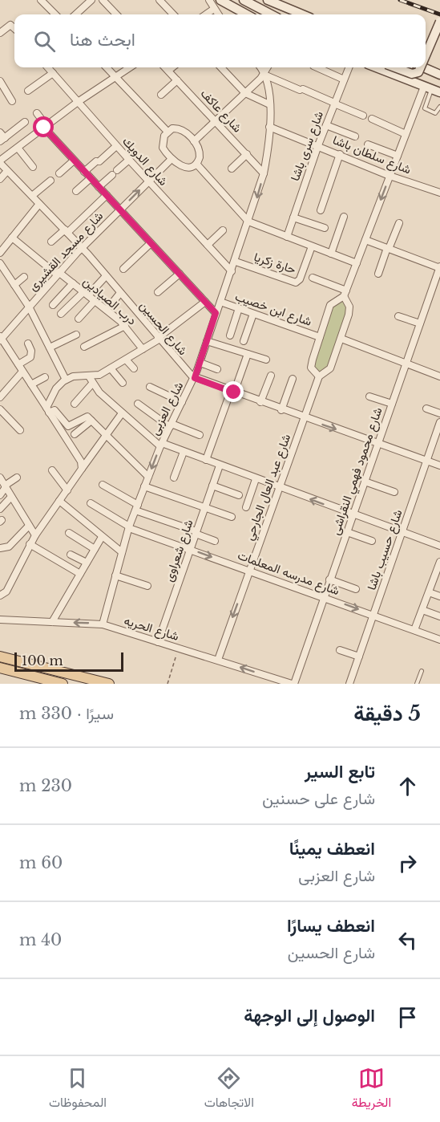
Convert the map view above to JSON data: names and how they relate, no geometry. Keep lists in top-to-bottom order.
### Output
{
  "streets": {
    "street": [
      "شارع عاكف",
      "شارع سرى باشا",
      "شارع سلطان باشا",
      "شارع الدويك",
      "شارع مسجد القشيرى",
      "حارة زكريا",
      "درب الصيادين",
      "شارع ابن خصيب",
      "شارع الحسين",
      "شارع العزبى",
      "شارع محمود فهمي النقراشى",
      "شارع عبد العال الجارحي",
      "شارع حسيب باشا",
      "شارع شعراوى",
      "شارع مدرسه المعلمات",
      "شارع الحريه"
    ]
  },
  "crossings": [
    ["شارع عاكف", "شارع العزبى"],
    ["شارع سرى باشا", "شارع سلطان باشا"],
    ["شارع سلطان باشا", "شارع العزبى"],
    ["شارع الدويك", "شارع مسجد القشيرى"],
    ["شارع الدويك", "شارع العزبى"],
    ["شارع مسجد القشيرى", "درب الصيادين"],
    ["شارع مسجد القشيرى", "شارع الحسين"],
    ["حارة زكريا", "شارع العزبى"],
    ["شارع ابن خصيب", "شارع العزبى"],
    ["شارع الحسين", "شارع العزبى"],
    ["شارع الحسين", "شارع محمود فهمي النقراشى"],
    ["شارع الحسين", "شارع عبد العال الجارحي"],
    ["شارع الحسين", "شارع حسيب باشا"],
    ["شارع العزبى", "شارع مدرسه المعلمات"],
    ["شارع العزبى", "شارع الحريه"],
    ["شارع محمود فهمي النقراشى", "شارع مدرسه المعلمات"],
    ["شارع محمود فهمي النقراشى", "شارع الحريه"],
    ["شارع عبد العال الجارحي", "شارع مدرسه المعلمات"],
    ["شارع عبد العال الجارحي", "شارع الحريه"],
    ["شارع حسيب باشا", "شارع مدرسه المعلمات"],
    ["شارع شعراوى", "شارع مدرسه المعلمات"],
    ["شارع شعراوى", "شارع الحريه"]
  ],
  "one_way": ["شارع الحريه"],
  "scale_bar": "100 m",
  "page": {
    "search": "ابحث هنا",
    "scale": "100 m",
    "heading": ["5 دقيقة", "سيرًا · 330 m"],
    "list": [
      ["تابع السير", "شارع على حسنين", "230 m"],
      ["انعطف يمينًا", "شارع العزبى", "60 m"],
      ["انعطف يسارًا", "شارع الحسين", "40 m"],
      "الوصول إلى الوجهة"
    ],
    "nav": ["الخريطة", "الاتجاهات", "المحفوظات"]
  }
}
